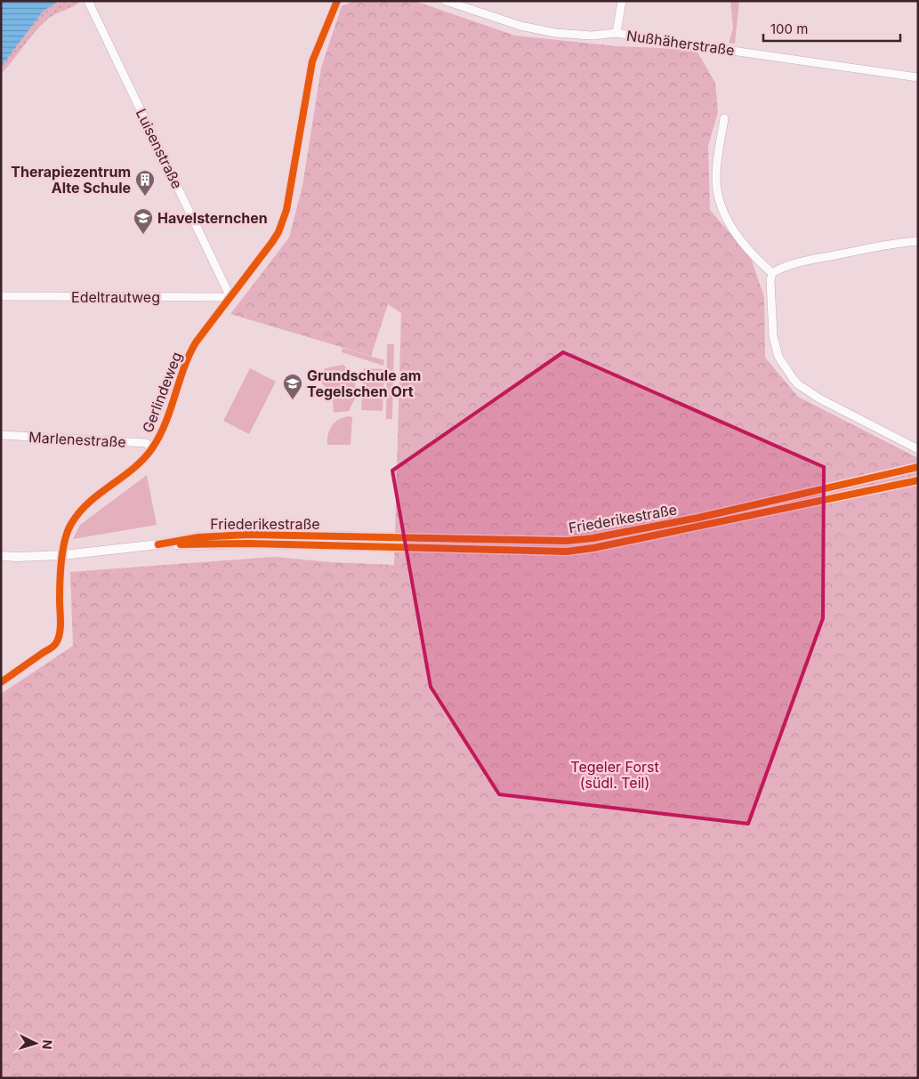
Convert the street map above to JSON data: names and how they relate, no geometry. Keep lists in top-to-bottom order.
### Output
{
  "streets": {
    "street": [
      "Nußhäherstraße",
      "Luisenstraße",
      "Edeltrautweg",
      "Gerlindeweg",
      "Marlenestraße",
      "Friederikestraße"
    ]
  },
  "crossings": [
    ["Luisenstraße", "Edeltrautweg"],
    ["Luisenstraße", "Gerlindeweg"],
    ["Edeltrautweg", "Gerlindeweg"],
    ["Gerlindeweg", "Marlenestraße"],
    ["Gerlindeweg", "Friederikestraße"]
  ],
  "parks": ["Tegeler Forst (südl. Teil)"],
  "places": {
    "building": ["Therapiezentrum Alte Schule"],
    "school or university": ["Havelsternchen", "Grundschule am Tegelschen Ort"]
  },
  "scale_bar": "100 m",
  "north": "right"
}
